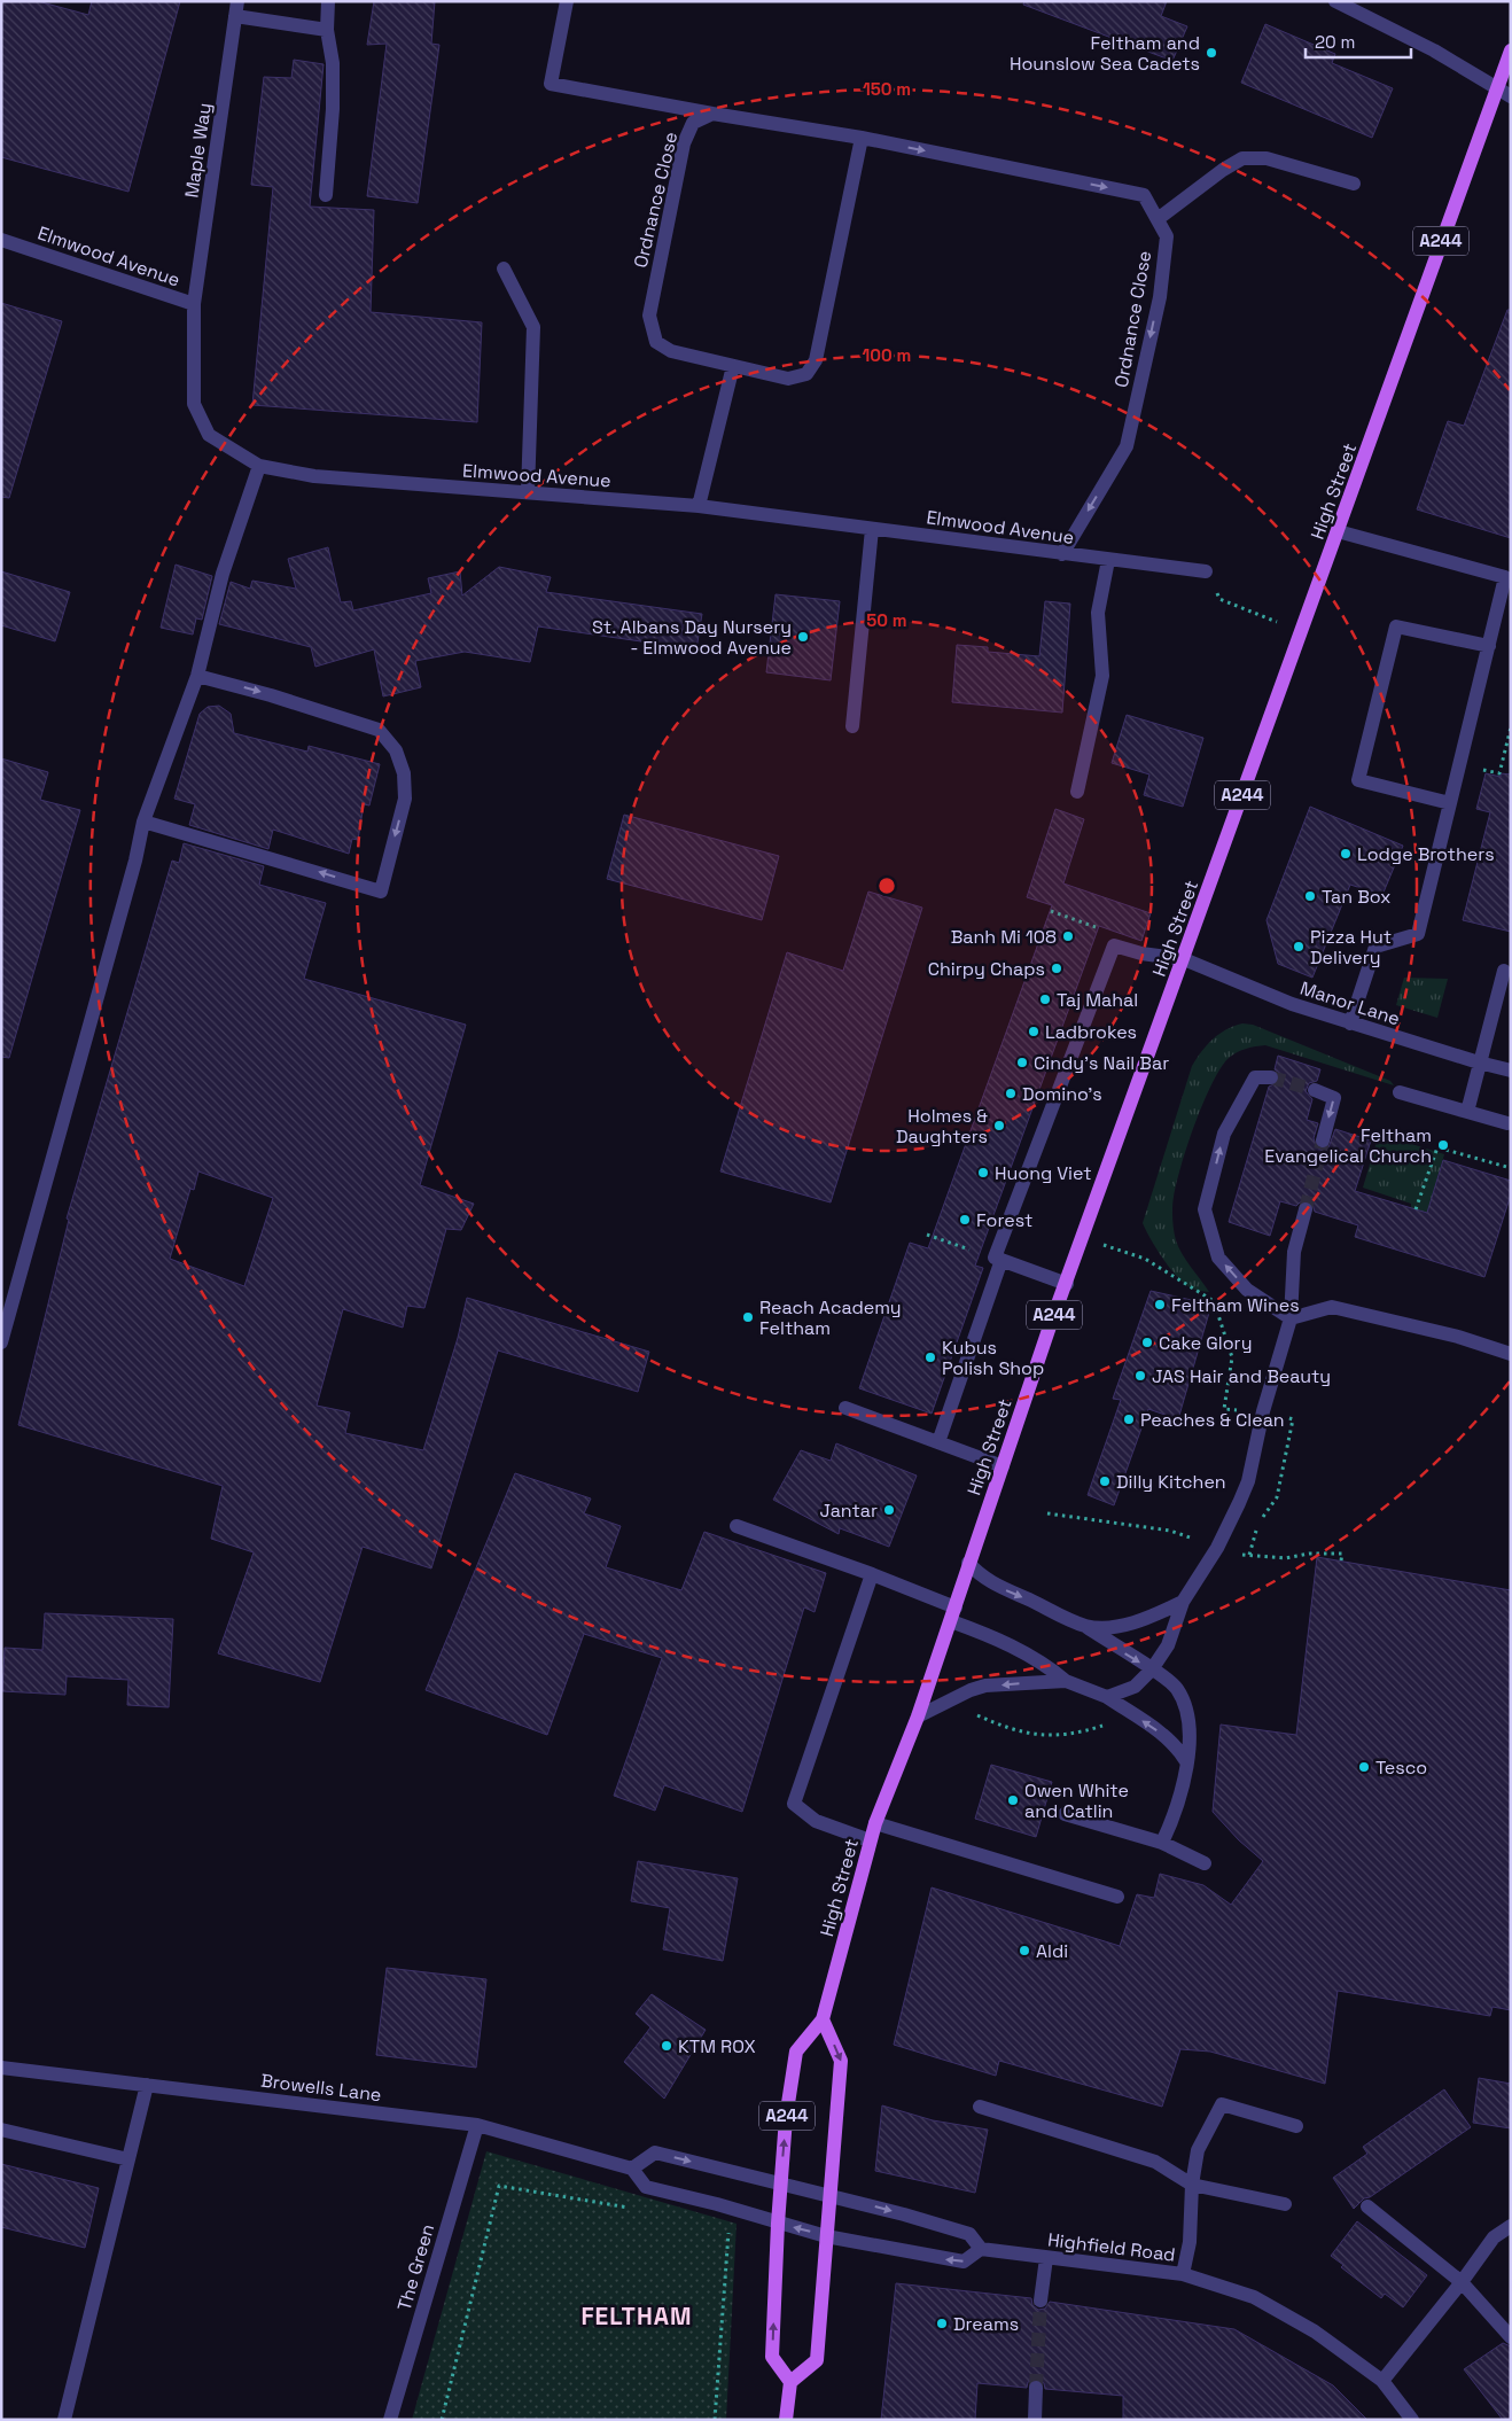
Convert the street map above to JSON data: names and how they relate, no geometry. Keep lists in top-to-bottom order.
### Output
{
  "streets": {
    "main road": ["A244", "High Street"],
    "street": [
      "Maple Way",
      "Ordnance Close",
      "Elmwood Avenue",
      "Manor Lane",
      "Browells Lane",
      "Highfield Road",
      "The Green"
    ]
  },
  "crossings": [
    ["Maple Way", "Elmwood Avenue"],
    ["Ordnance Close", "Elmwood Avenue"],
    ["A244", "High Street"],
    ["A244", "Browells Lane"],
    ["High Street", "Manor Lane"],
    ["High Street", "Browells Lane"],
    ["Browells Lane", "The Green"]
  ],
  "districts": ["FELTHAM"],
  "places": [
    "Feltham and Hounslow Sea Cadets",
    "St. Albans Day Nursery - Elmwood Avenue",
    "Lodge Brothers",
    "Tan Box",
    "Banh Mi 108",
    "Pizza Hut Delivery",
    "Chirpy Chaps",
    "Taj Mahal",
    "Ladbrokes",
    "Cindy's Nail Bar",
    "Domino's",
    "Holmes & Daughters",
    "Feltham Evangelical Church",
    "Huong Viet",
    "Forest",
    "Feltham Wines",
    "Reach Academy Feltham",
    "Cake Glory",
    "Kubus Polish Shop",
    "JAS Hair and Beauty",
    "Peaches & Clean",
    "Dilly Kitchen",
    "Jantar",
    "Tesco",
    "Owen White and Catlin",
    "Aldi",
    "KTM ROX",
    "Dreams"
  ],
  "scale_bar": "20 m",
  "rings": ["150 m", "100 m", "50 m"]
}
